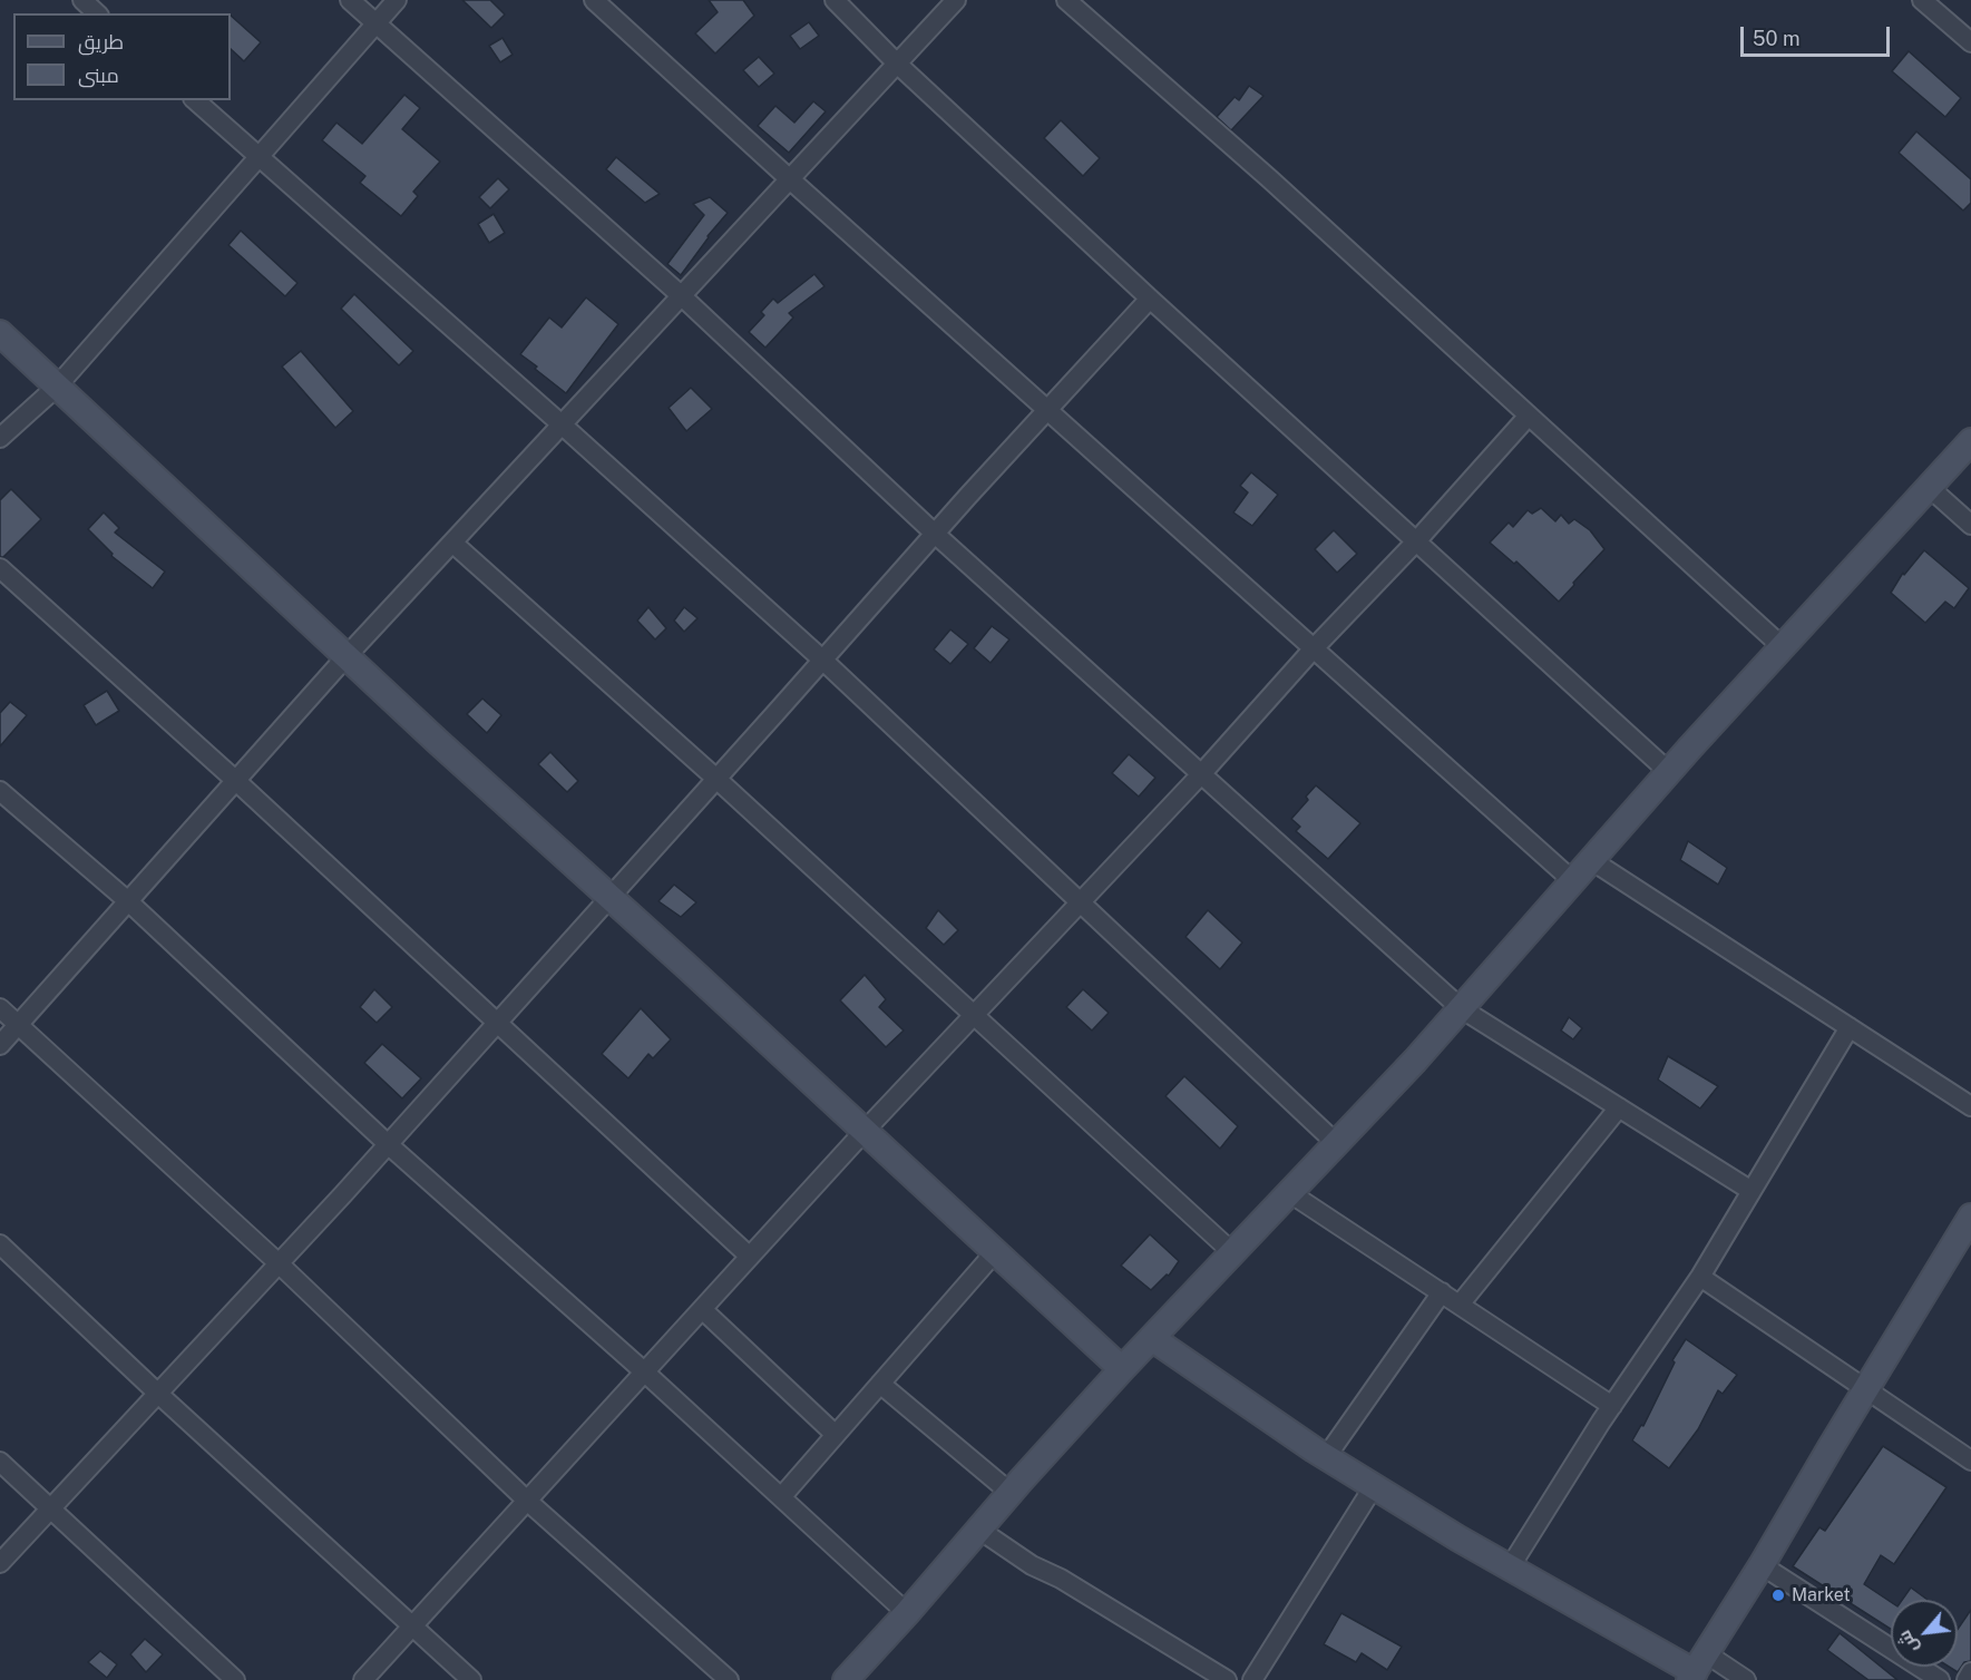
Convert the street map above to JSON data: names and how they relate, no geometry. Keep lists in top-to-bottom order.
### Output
{
  "places": ["Market"],
  "legend": ["طريق", "مبنى"],
  "scale_bar": "50 m",
  "north": "bottom left"
}
